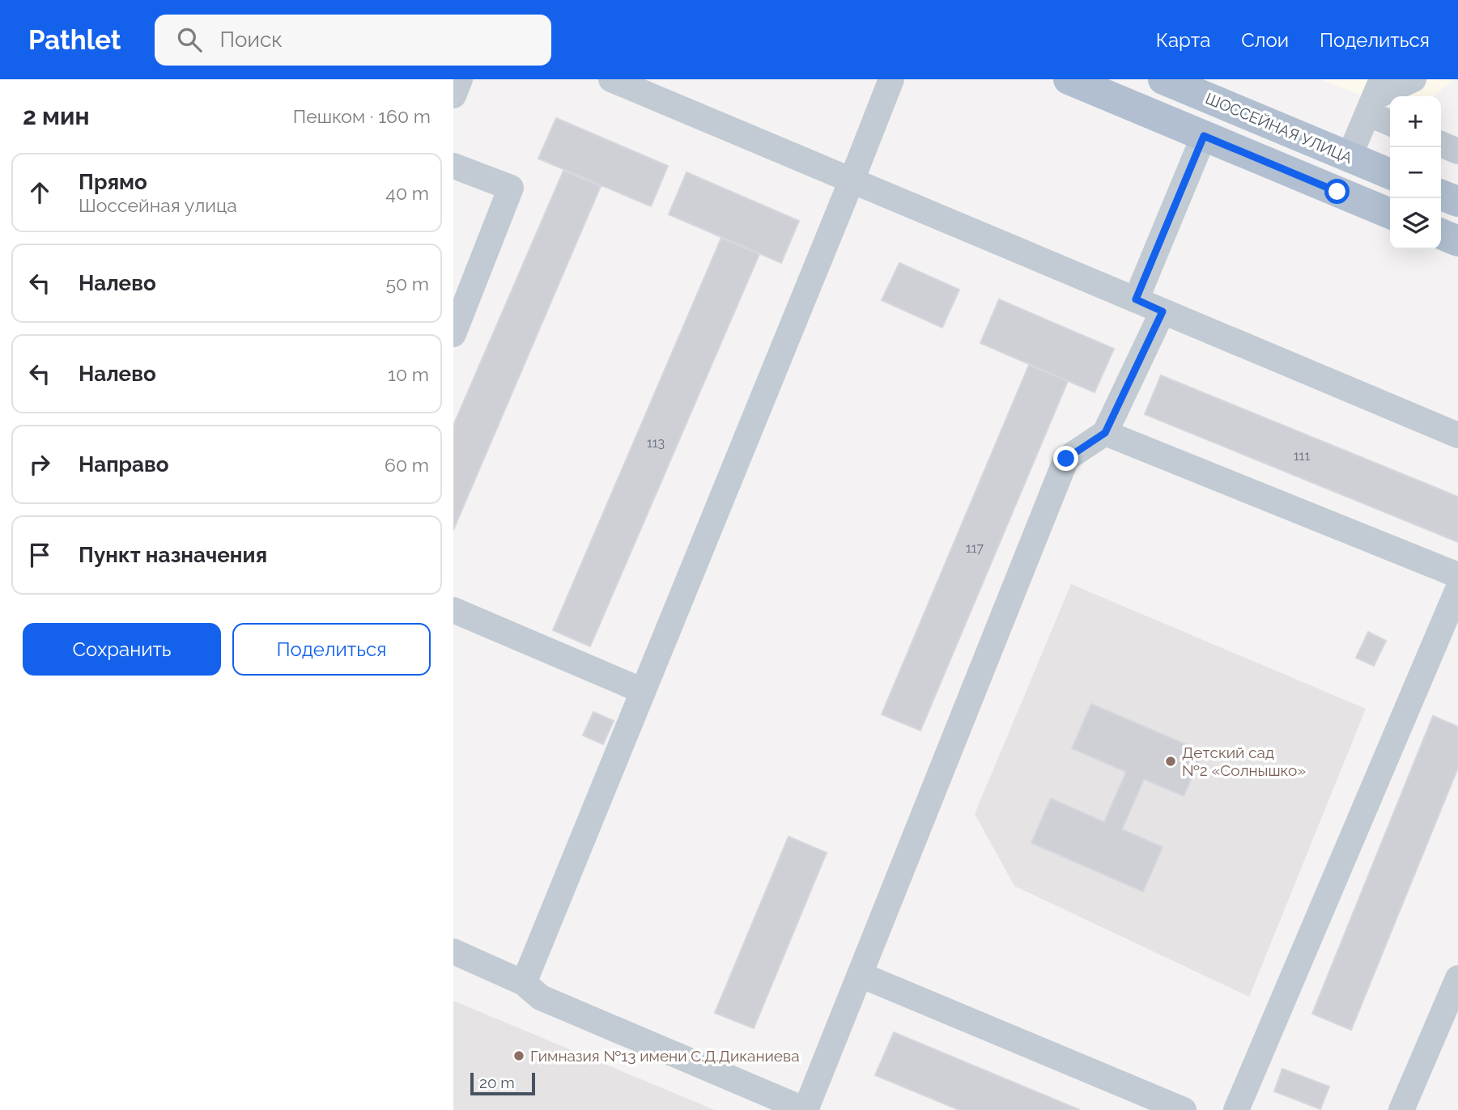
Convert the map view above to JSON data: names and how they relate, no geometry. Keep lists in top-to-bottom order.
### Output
{
  "streets": {
    "main road": ["ШОССЕЙНАЯ УЛИЦА"]
  },
  "places": ["Детский сад №2 «Солнышко»", "Гимназия №13 имени С.Д.Диканиева"],
  "house_numbers": ["113", "111", "117"],
  "scale_bar": "20 m",
  "page": {
    "header": "Pathlet",
    "search": "Поиск",
    "nav": ["Карта", "Слои", "Поделиться"],
    "heading": ["2 мин", "Пешком · 160 m"],
    "map_buttons": ["+", "−"],
    "list": [
      ["Прямо", "Шоссейная улица", "40 m"],
      ["Налево", "50 m"],
      ["Налево", "10 m"],
      ["Направо", "60 m"],
      "Пункт назначения"
    ],
    "buttons": ["Сохранить", "Поделиться"],
    "scale": "20 m"
  }
}
